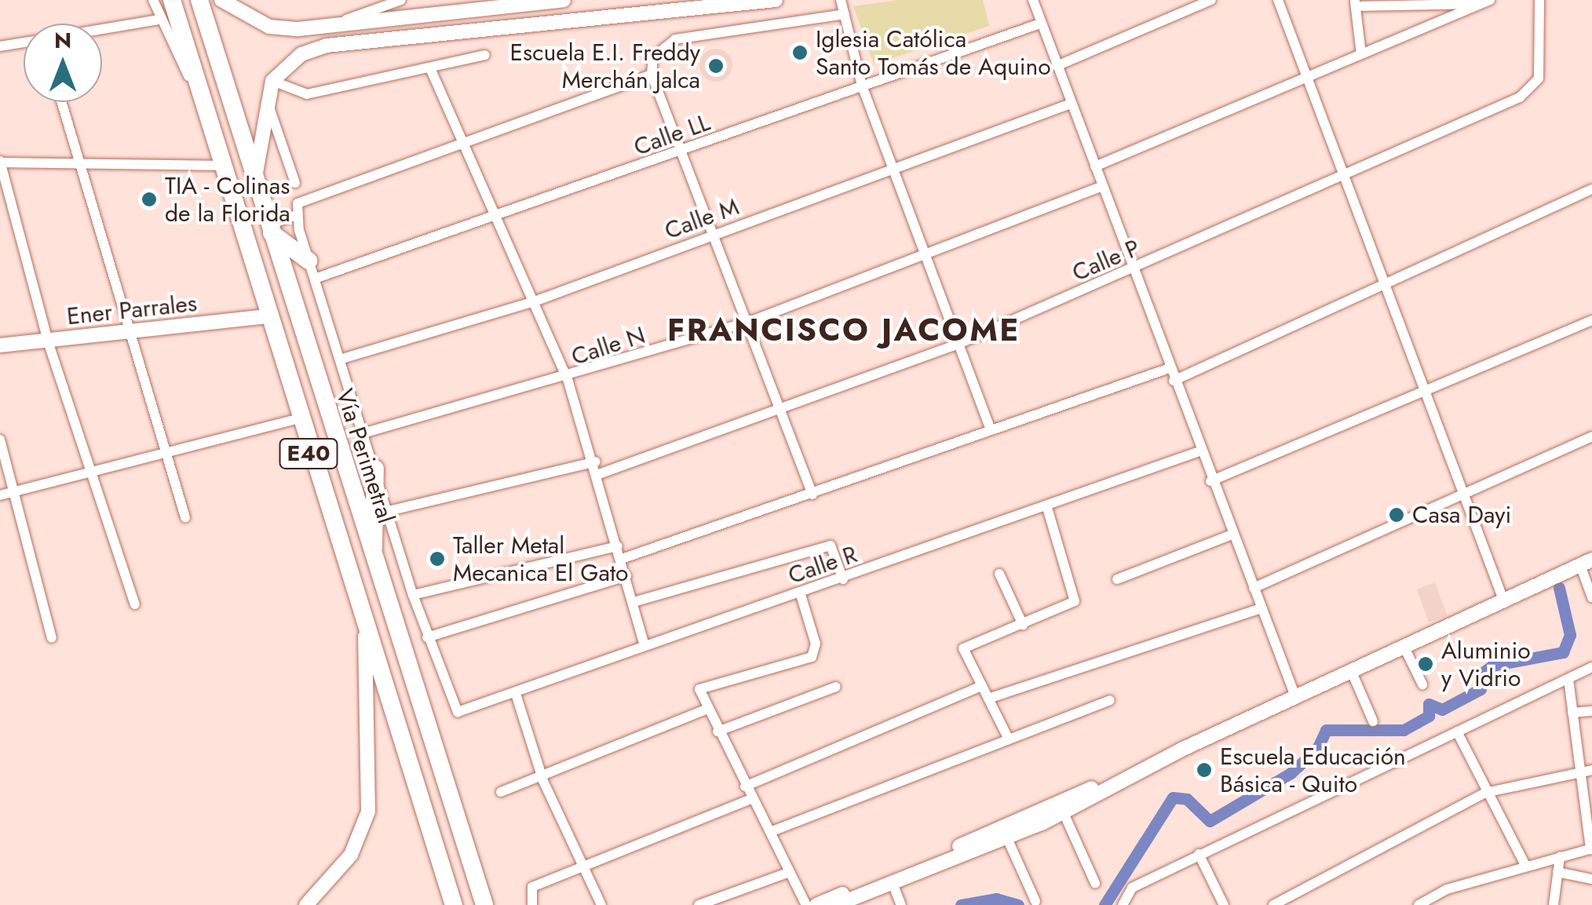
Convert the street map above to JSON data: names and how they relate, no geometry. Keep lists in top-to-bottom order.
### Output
{
  "streets": {
    "highway": ["E40", "Vía Perimetral"],
    "street": [
      "Calle LL",
      "Calle M",
      "Calle P",
      "Ener Parrales",
      "Calle N",
      "Calle R"
    ]
  },
  "crossings": [
    ["Ener Parrales", "E40"]
  ],
  "districts": ["FRANCISCO JACOME"],
  "places": [
    "Iglesia Católica Santo Tomás de Aquino",
    "Escuela E.I. Freddy Merchán Jalca",
    "TIA - Colinas de la Florida",
    "Casa Dayi",
    "Taller Metal Mecanica El Gato",
    "Aluminio y Vidrio",
    "Escuela Educación Básica - Quito"
  ],
  "north": "top"
}
